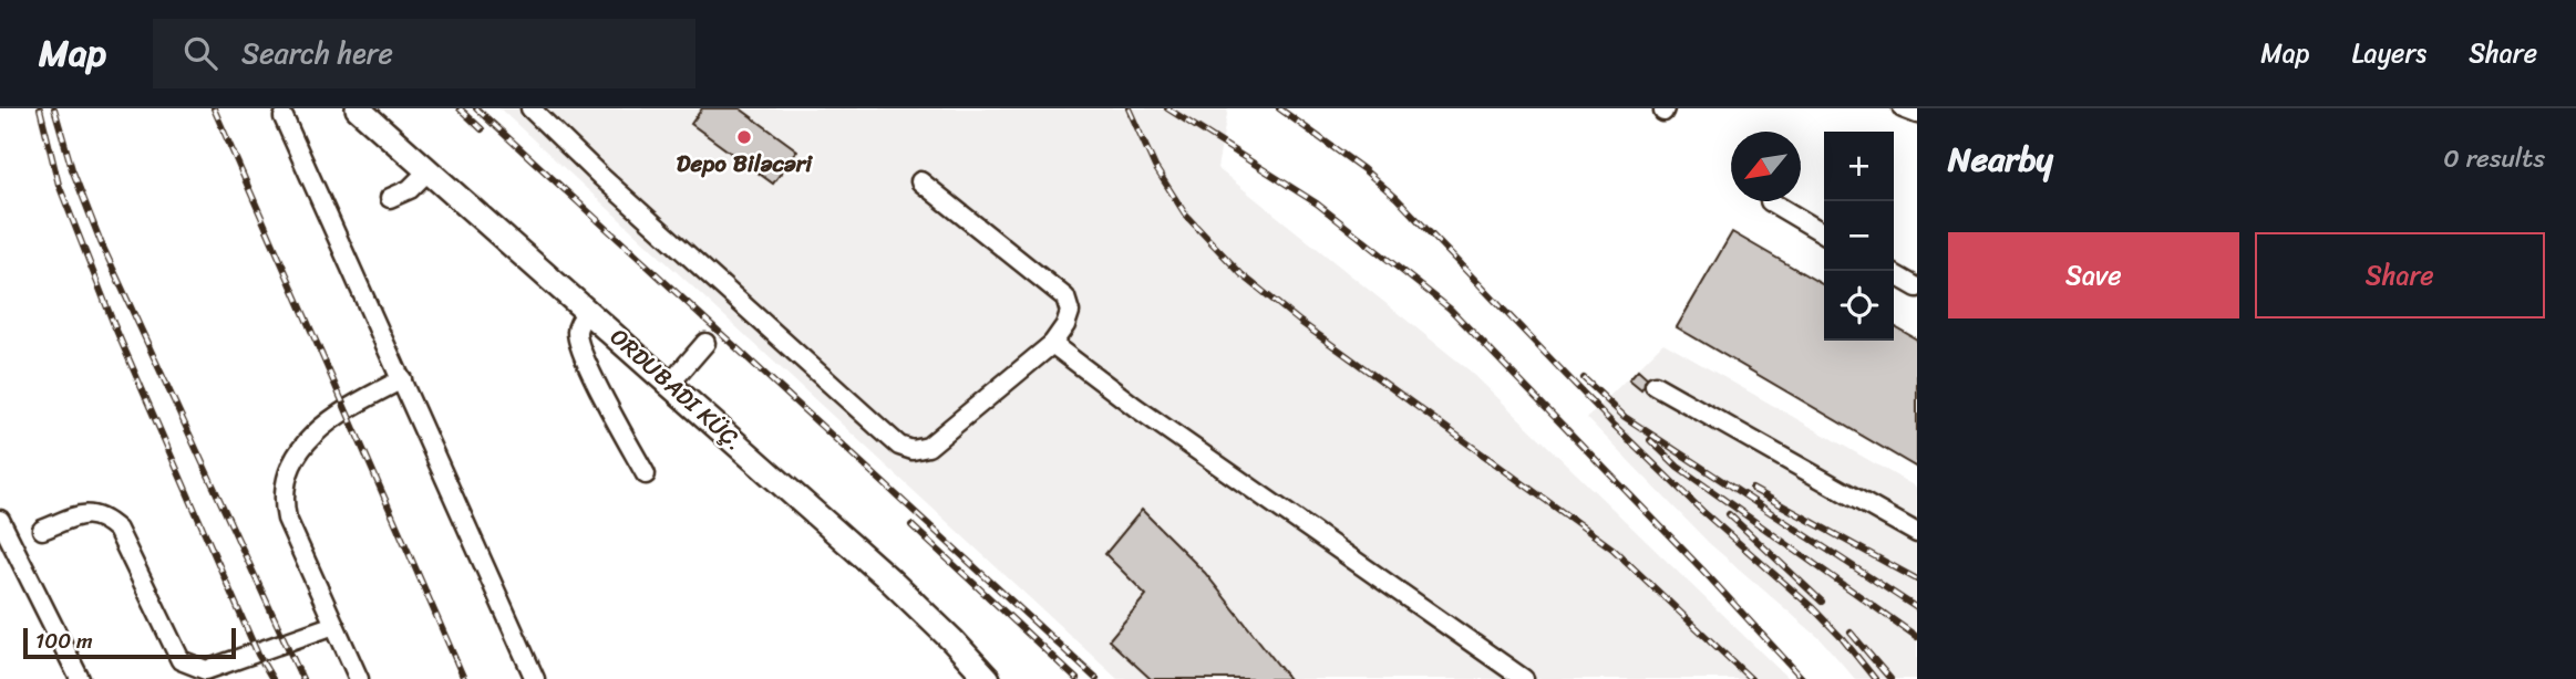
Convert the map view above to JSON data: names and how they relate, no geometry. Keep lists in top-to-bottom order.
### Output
{
  "streets": {
    "main road": ["ORDUBADI KÜÇ."]
  },
  "places": ["Depo Biləcəri"],
  "scale_bar": "100 m",
  "north": "bottom left",
  "page": {
    "header": "Map",
    "search": "Search here",
    "nav": ["Map", "Layers", "Share"],
    "heading": ["Nearby", "0 results"],
    "map_buttons": ["+", "−"],
    "buttons": ["Save", "Share"],
    "scale": "100 m"
  }
}
